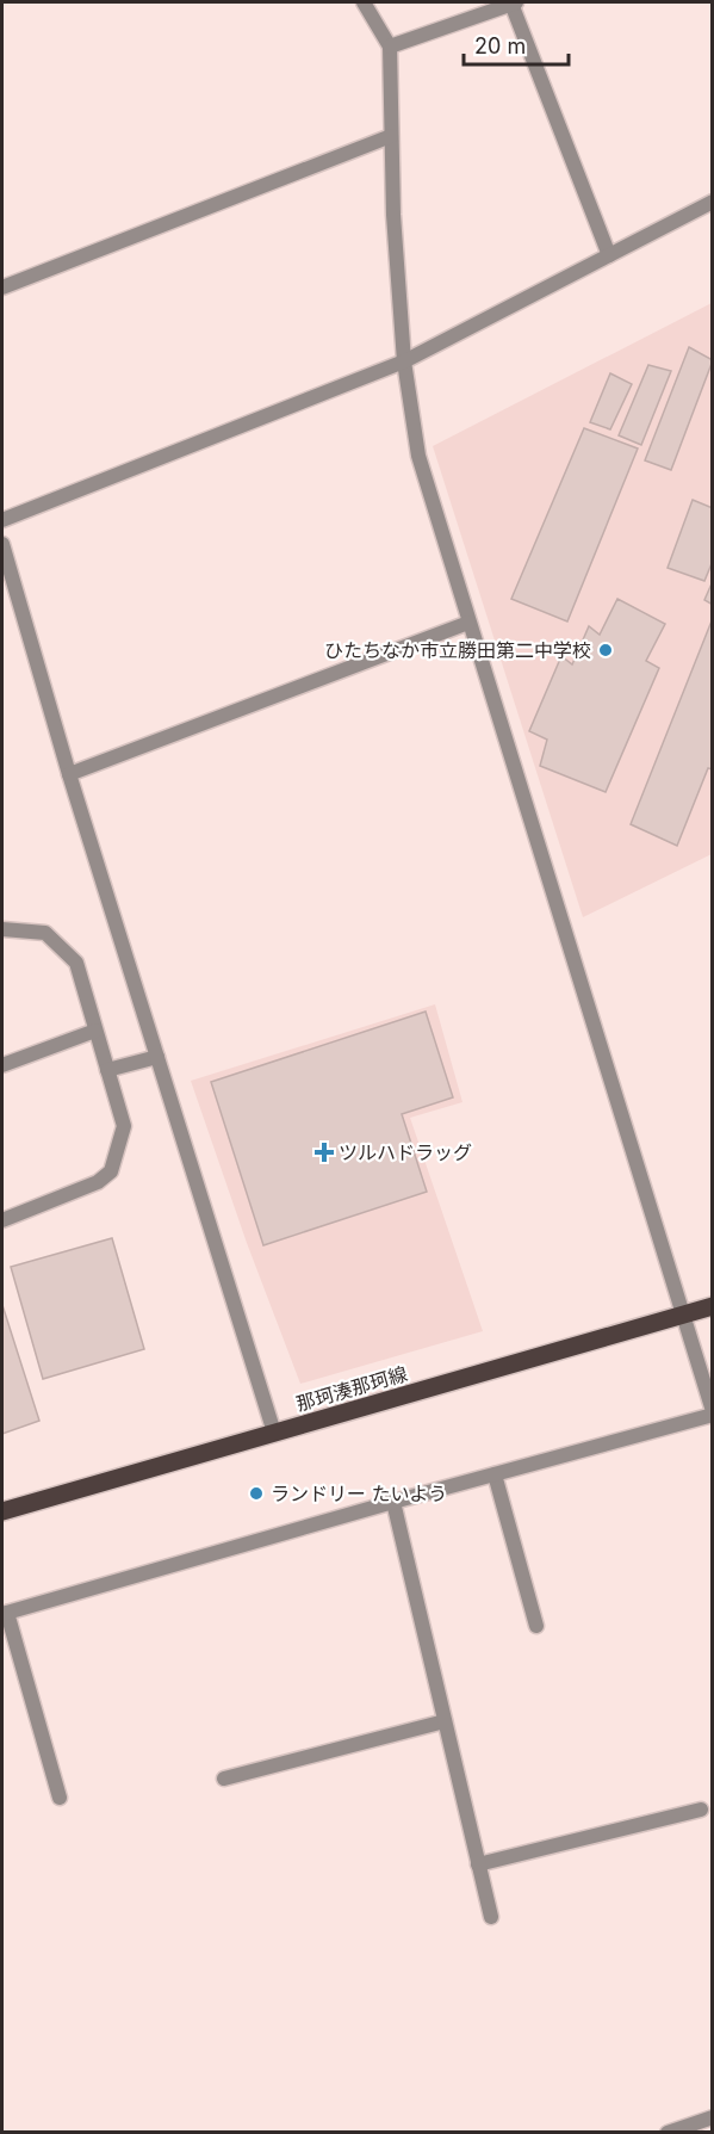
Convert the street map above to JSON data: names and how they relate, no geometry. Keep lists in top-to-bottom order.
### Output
{
  "streets": {
    "main road": ["那珂湊那珂線"]
  },
  "places": {
    "other": ["ひたちなか市立勝田第二中学校", "ランドリー たいよう"],
    "health": ["ツルハドラッグ"]
  },
  "scale_bar": "20 m"
}
